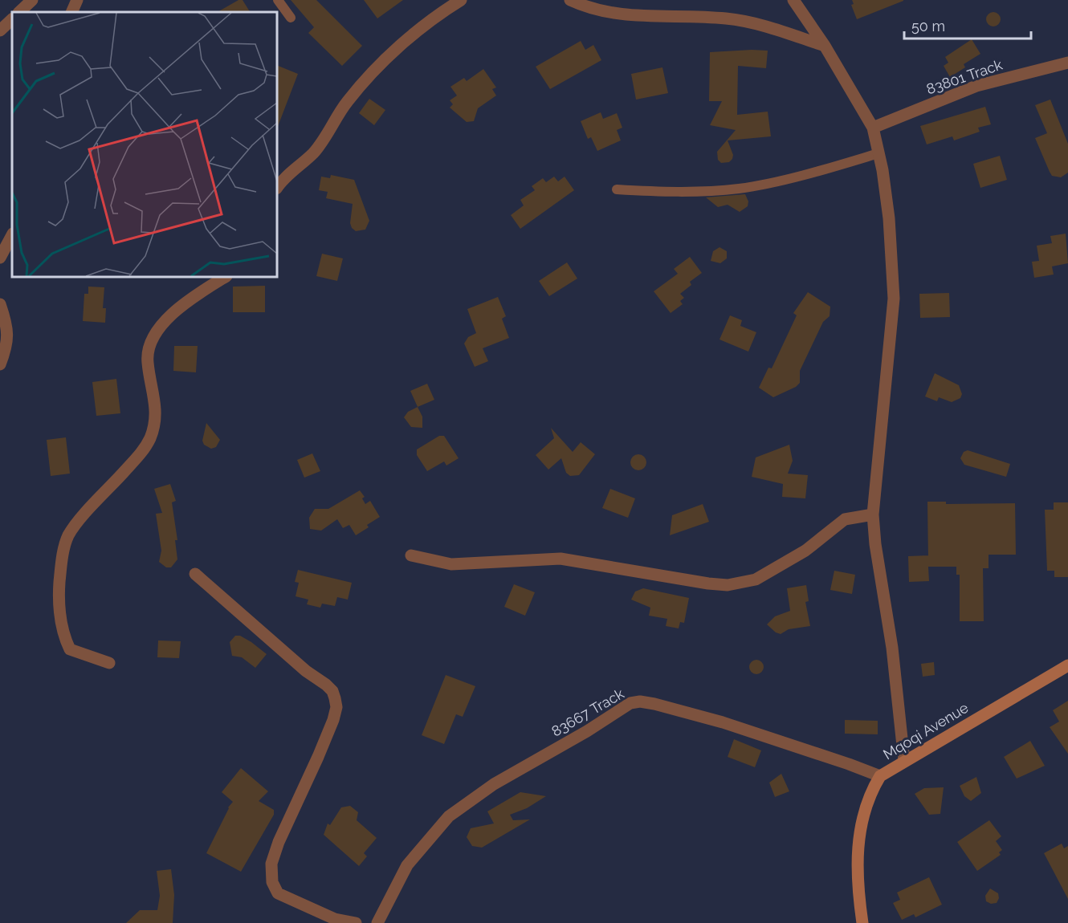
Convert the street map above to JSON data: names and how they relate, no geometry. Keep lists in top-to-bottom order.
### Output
{
  "streets": {
    "street": ["83801 Track", "83667 Track", "Mqoqi Avenue"]
  },
  "crossings": [
    ["83667 Track", "Mqoqi Avenue"]
  ],
  "scale_bar": "50 m"
}
